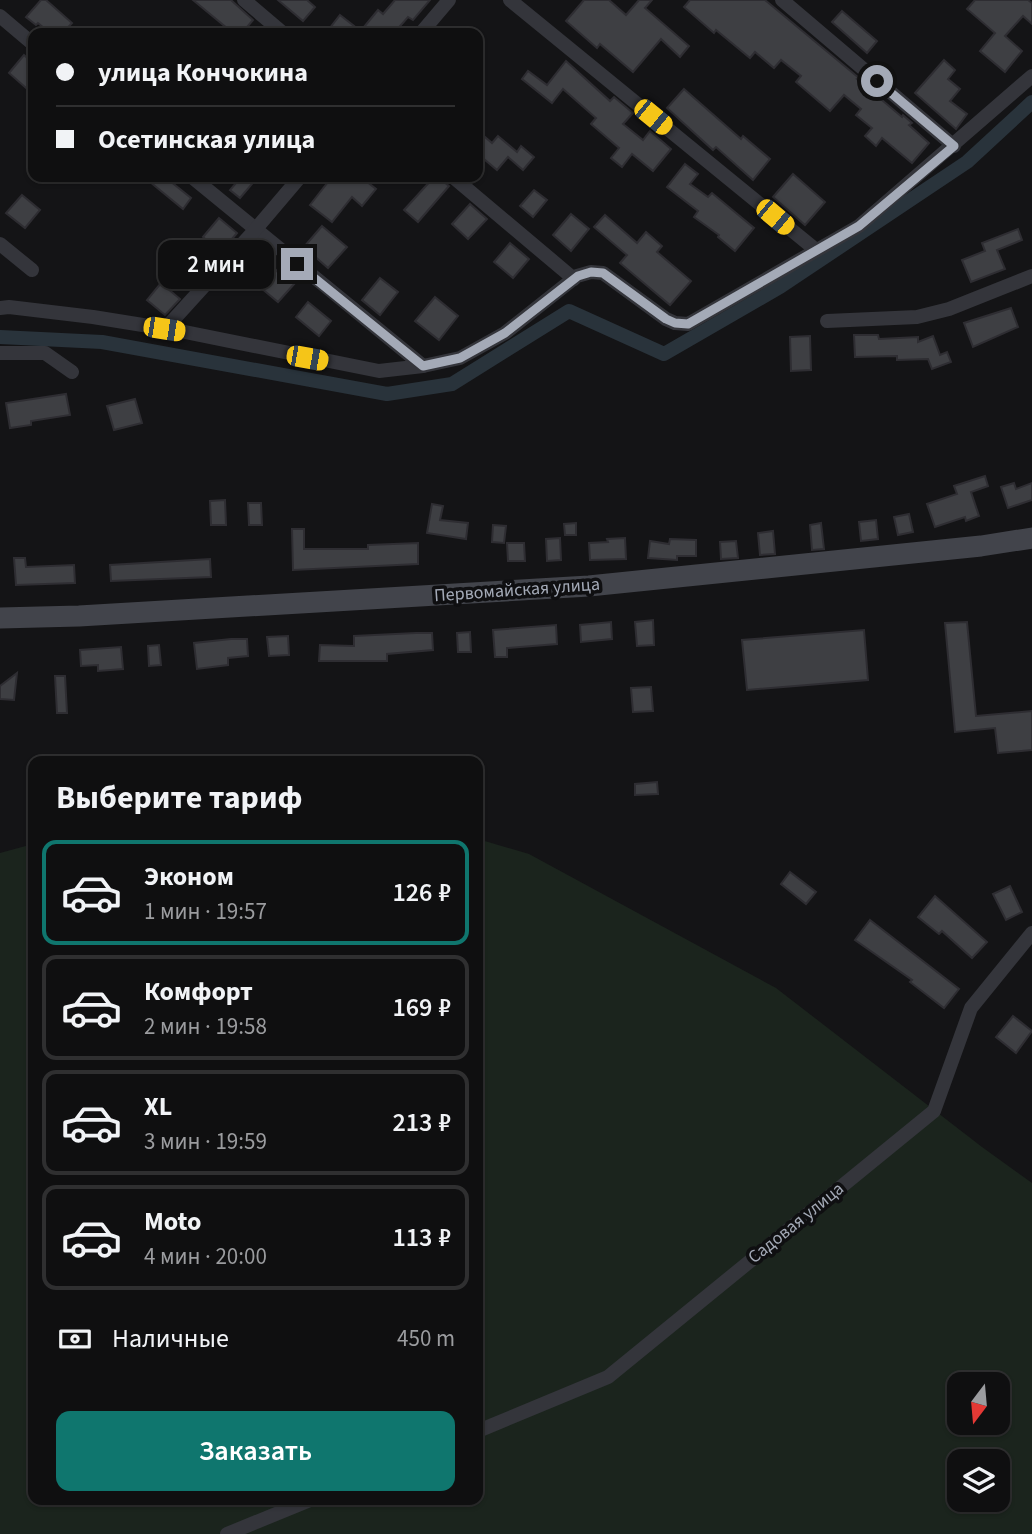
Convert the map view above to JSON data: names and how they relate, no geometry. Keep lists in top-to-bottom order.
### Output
{
  "streets": {
    "main road": ["Первомайская улица"],
    "street": ["Садовая улица"]
  },
  "north": "bottom",
  "page": {
    "banner": ["улица Кончокина", "Осетинская улица"],
    "bubble": "2 мин",
    "heading": "Выберите тариф",
    "list": [
      {
        "name": "Эконом",
        "note": "1 мин · 19:57",
        "value": "126 ₽"
      },
      {
        "name": "Комфорт",
        "note": "2 мин · 19:58",
        "value": "169 ₽"
      },
      {
        "name": "XL",
        "note": "3 мин · 19:59",
        "value": "213 ₽"
      },
      {
        "name": "Moto",
        "note": "4 мин · 20:00",
        "value": "113 ₽"
      }
    ],
    "pay": ["Наличные", "450 m"],
    "buttons": "Заказать"
  }
}
